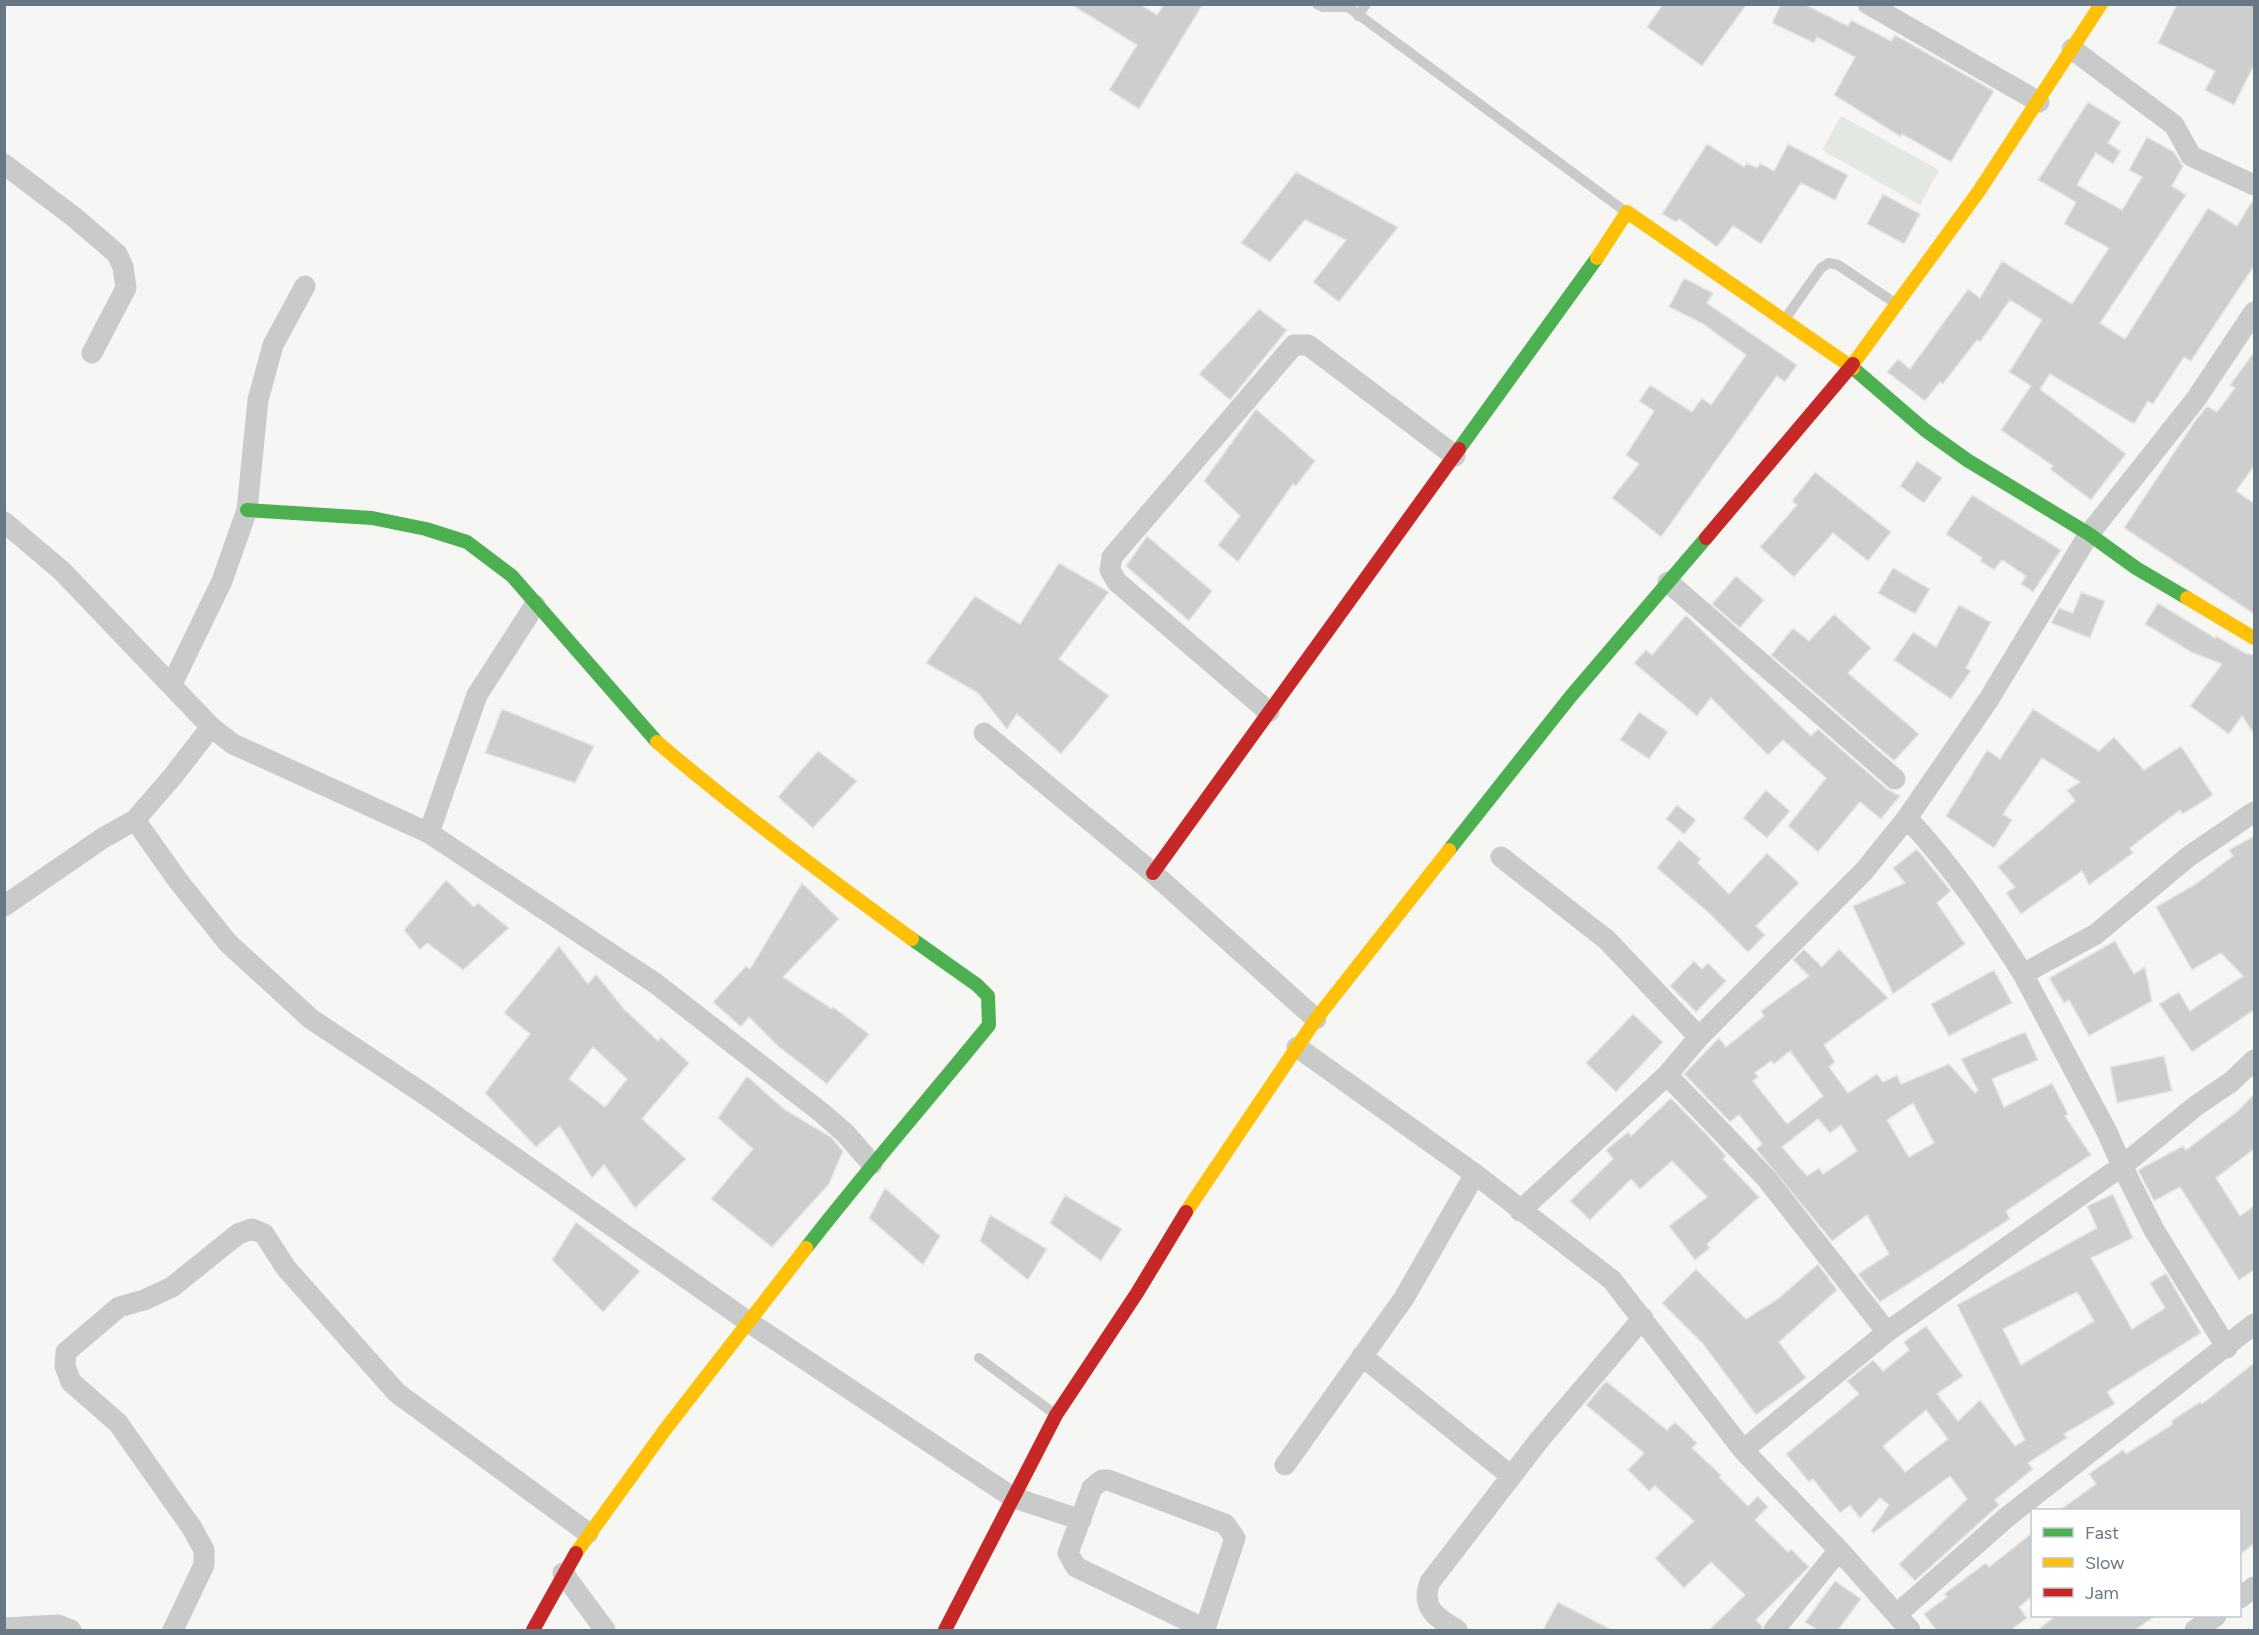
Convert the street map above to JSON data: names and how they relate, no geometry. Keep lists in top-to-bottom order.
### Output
{
  "legend": ["Fast", "Slow", "Jam"]
}
